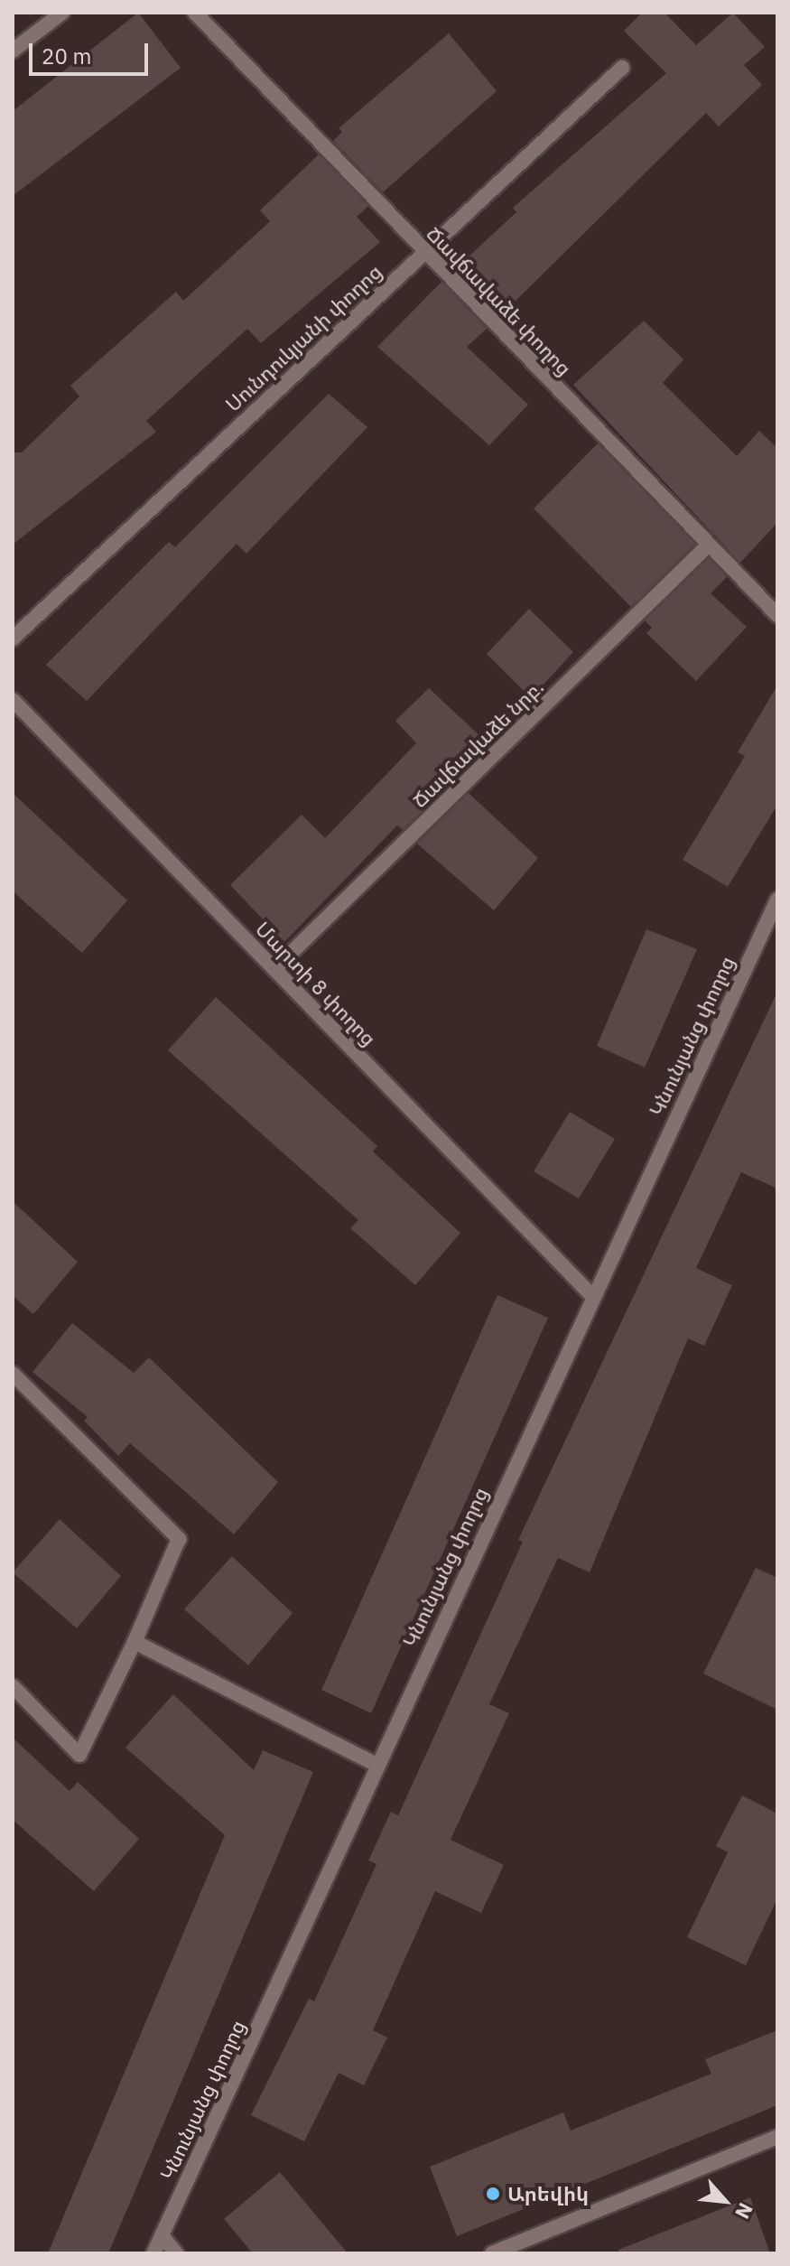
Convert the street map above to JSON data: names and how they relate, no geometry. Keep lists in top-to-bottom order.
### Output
{
  "streets": {
    "street": [
      "Ճավճավաձե փողոց",
      "Սունդուկյանի փողոց",
      "Ճավճավաձե նրբ.",
      "Մարտի 8 փողոց",
      "Կնունյանց փողոց"
    ]
  },
  "crossings": [
    ["Ճավճավաձե փողոց", "Սունդուկյանի փողոց"],
    ["Ճավճավաձե փողոց", "Ճավճավաձե նրբ."],
    ["Ճավճավաձե նրբ.", "Մարտի 8 փողոց"],
    ["Մարտի 8 փողոց", "Կնունյանց փողոց"]
  ],
  "places": ["Արեվիկ"],
  "scale_bar": "20 m",
  "north": "bottom right"
}
